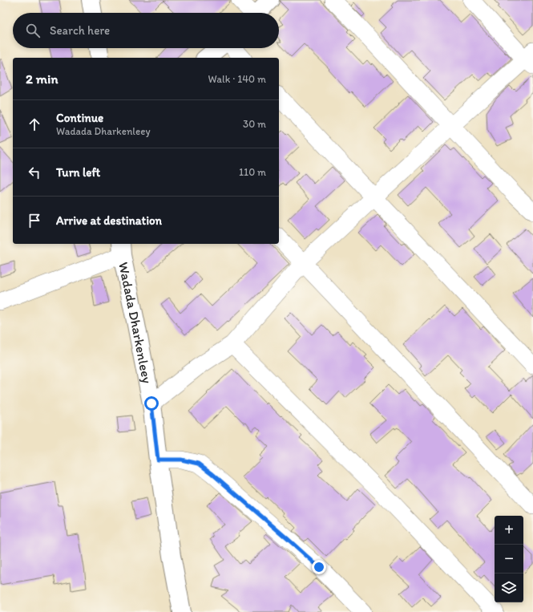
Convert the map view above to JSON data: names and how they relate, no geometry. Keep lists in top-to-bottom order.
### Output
{
  "streets": {
    "main road": ["Wadada Dharkenleey"]
  },
  "page": {
    "search": "Search here",
    "heading": ["2 min", "Walk · 140 m"],
    "list": [
      ["Continue", "Wadada Dharkenleey", "30 m"],
      ["Turn left", "110 m"],
      "Arrive at destination"
    ],
    "map_buttons": ["+", "−"]
  }
}
